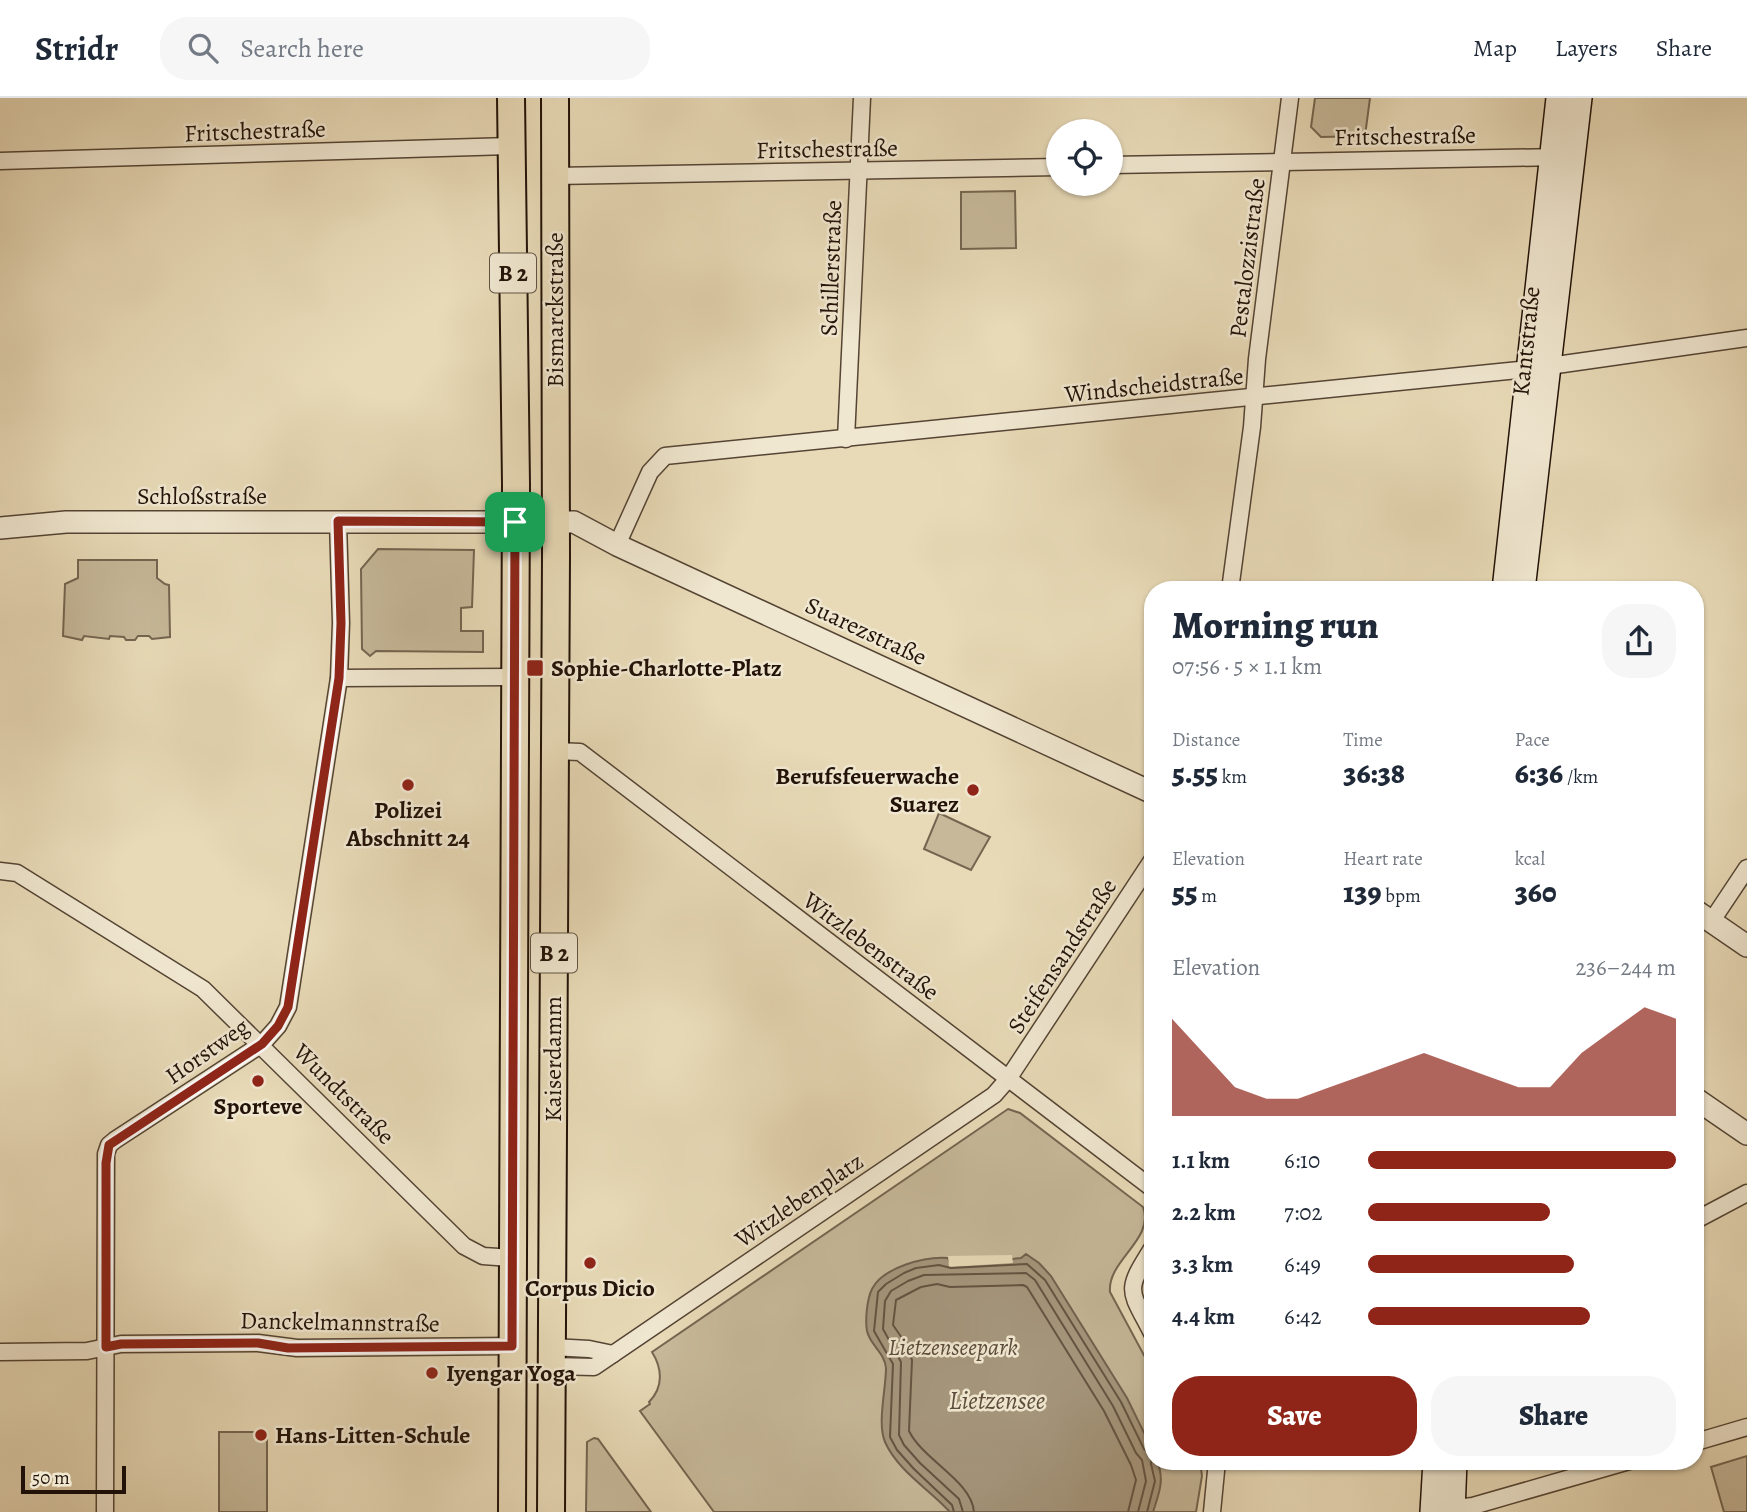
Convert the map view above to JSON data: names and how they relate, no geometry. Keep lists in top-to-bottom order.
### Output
{
  "streets": {
    "main road": [
      "B 2",
      "Bismarckstraße",
      "Kantstraße",
      "Kaiserdamm"
    ],
    "street": [
      "Fritschestraße",
      "Pestalozzistraße",
      "Schillerstraße",
      "Windscheidstraße",
      "Schloßstraße",
      "Suarezstraße",
      "Witzlebenstraße",
      "Steifensandstraße",
      "Horstweg",
      "Wundtstraße",
      "Witzlebenplatz",
      "Danckelmannstraße"
    ]
  },
  "crossings": [
    ["Fritschestraße", "Pestalozzistraße"],
    ["Fritschestraße", "Schillerstraße"],
    ["Fritschestraße", "Bismarckstraße"],
    ["Fritschestraße", "Kantstraße"],
    ["Pestalozzistraße", "Windscheidstraße"],
    ["Schillerstraße", "Windscheidstraße"],
    ["B 2", "Bismarckstraße"],
    ["B 2", "Schloßstraße"],
    ["B 2", "Suarezstraße"],
    ["B 2", "Kaiserdamm"],
    ["Bismarckstraße", "Schloßstraße"],
    ["Bismarckstraße", "Suarezstraße"],
    ["Bismarckstraße", "Kaiserdamm"],
    ["Kantstraße", "Windscheidstraße"],
    ["Windscheidstraße", "Suarezstraße"],
    ["Schloßstraße", "Suarezstraße"],
    ["Schloßstraße", "Horstweg"],
    ["Suarezstraße", "Kaiserdamm"],
    ["Witzlebenstraße", "Steifensandstraße"],
    ["Witzlebenstraße", "Kaiserdamm"],
    ["Witzlebenstraße", "Witzlebenplatz"],
    ["Steifensandstraße", "Witzlebenplatz"],
    ["Horstweg", "Wundtstraße"],
    ["Horstweg", "Danckelmannstraße"],
    ["Kaiserdamm", "Wundtstraße"],
    ["Kaiserdamm", "Witzlebenplatz"],
    ["Kaiserdamm", "Danckelmannstraße"]
  ],
  "water": ["Lietzensee"],
  "parks": ["Lietzenseepark"],
  "places": {
    "transit": ["Sophie-Charlotte-Platz"],
    "other": [
      "Polizei Abschnitt 24",
      "Berufsfeuerwache Suarez",
      "Sporteve",
      "Corpus Dicio",
      "Iyengar Yoga",
      "Hans-Litten-Schule"
    ]
  },
  "scale_bar": "50 m",
  "page": {
    "header": "Stridr",
    "search": "Search here",
    "nav": ["Map", "Layers", "Share"],
    "heading": ["Morning run", "07:56 · 5 × 1.1 km"],
    "stats": [
      ["Distance", "5.55 km"],
      ["Time", "36:38"],
      ["Pace", "6:36 /km"],
      ["Elevation", "55 m"],
      ["Heart rate", "139 bpm"],
      ["kcal", "360"]
    ],
    "chart": ["Elevation", "236–244 m"],
    "list": [
      {
        "name": "1.1 km",
        "note": "6:10"
      },
      {
        "name": "2.2 km",
        "note": "7:02"
      },
      {
        "name": "3.3 km",
        "note": "6:49"
      },
      {
        "name": "4.4 km",
        "note": "6:42"
      }
    ],
    "buttons": ["Save", "Share"],
    "scale": "50 m"
  }
}
